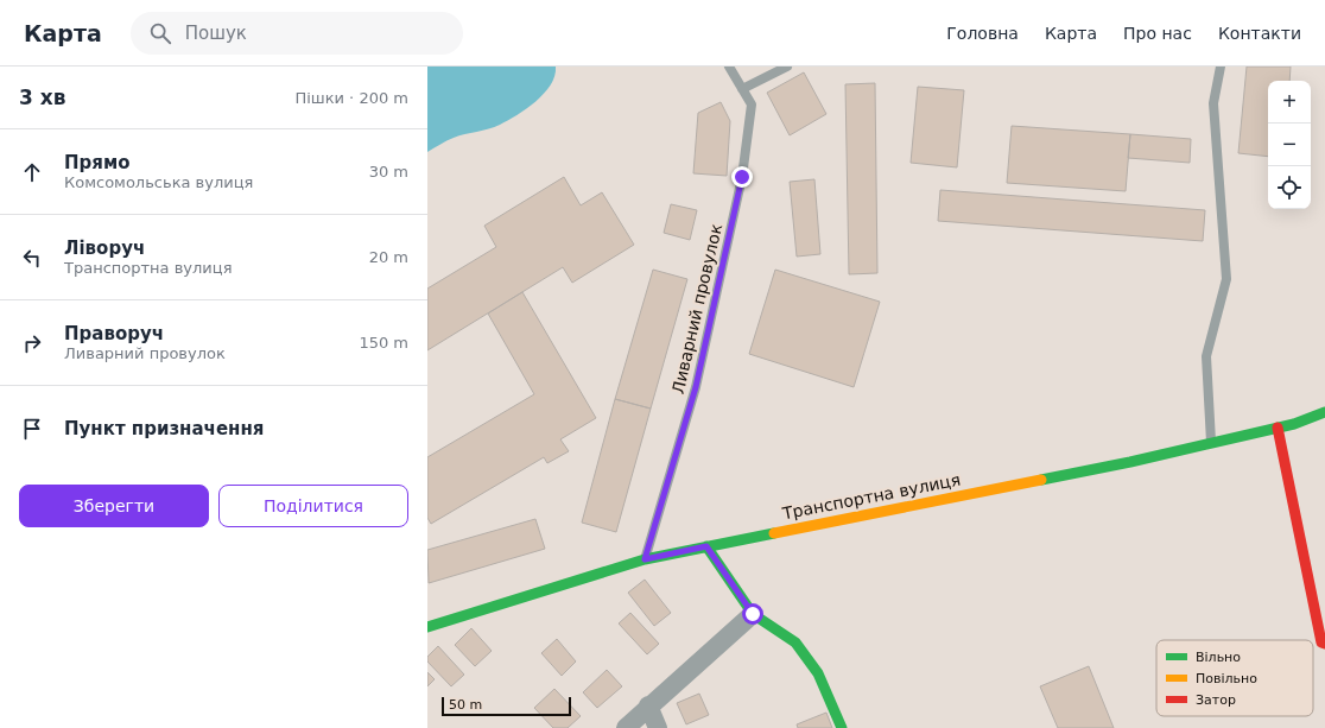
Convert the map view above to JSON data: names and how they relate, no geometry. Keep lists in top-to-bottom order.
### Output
{
  "streets": {
    "street": ["Транспортна вулиця"],
    "lane": ["Ливарний провулок"]
  },
  "crossings": [
    ["Ливарний провулок", "Транспортна вулиця"]
  ],
  "legend": ["Вільно", "Повільно", "Затор"],
  "scale_bar": "50 m",
  "page": {
    "header": "Карта",
    "search": "Пошук",
    "nav": [
      "Головна",
      "Карта",
      "Про нас",
      "Контакти"
    ],
    "heading": ["3 хв", "Пішки · 200 m"],
    "map_buttons": ["+", "−"],
    "list": [
      ["Прямо", "Комсомольська вулиця", "30 m"],
      ["Ліворуч", "Транспортна вулиця", "20 m"],
      ["Праворуч", "Ливарний провулок", "150 m"],
      "Пункт призначення"
    ],
    "buttons": ["Зберегти", "Поділитися"],
    "scale": "50 m"
  }
}
